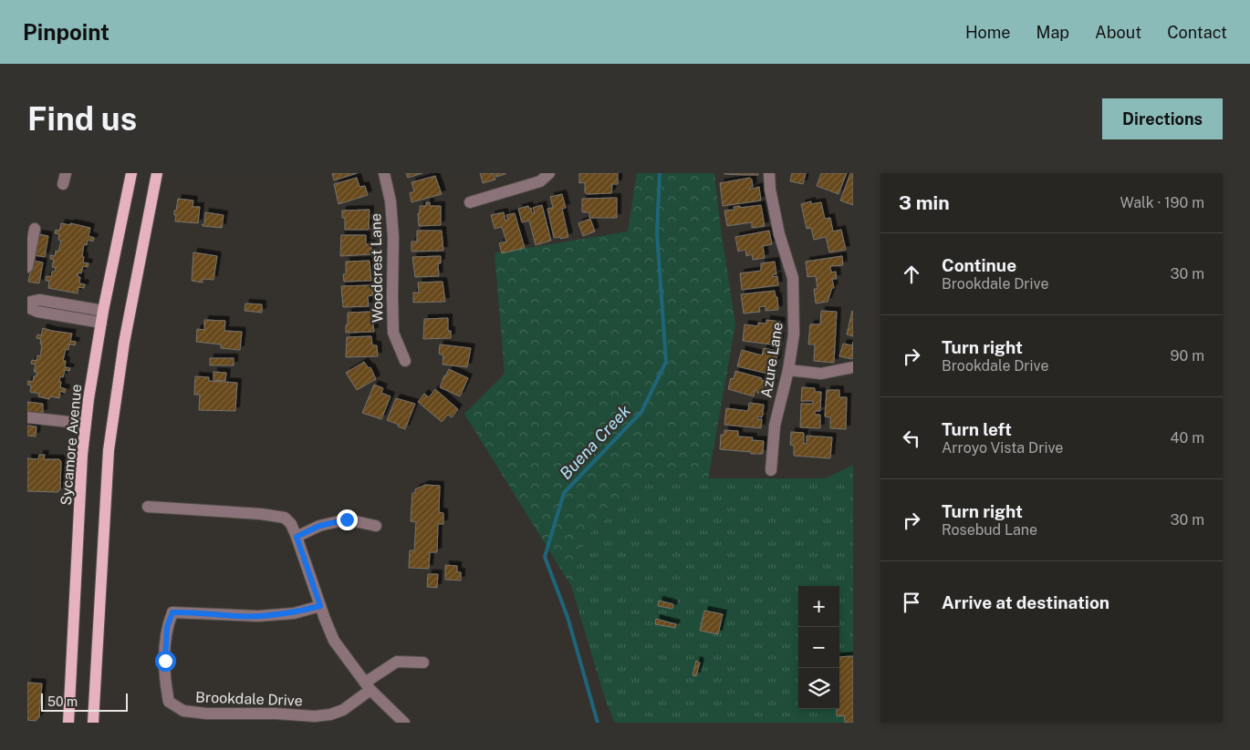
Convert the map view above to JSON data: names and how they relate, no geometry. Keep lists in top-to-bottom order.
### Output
{
  "streets": {
    "main road": ["Sycamore Avenue"],
    "street": ["Woodcrest Lane", "Azure Lane", "Brookdale Drive"]
  },
  "water": ["Buena Creek"],
  "scale_bar": "50 m",
  "page": {
    "header": "Pinpoint",
    "nav": [
      "Home",
      "Map",
      "About",
      "Contact"
    ],
    "buttons": "Directions",
    "title": "Find us",
    "heading": ["3 min", "Walk · 190 m"],
    "list": [
      ["Continue", "Brookdale Drive", "30 m"],
      ["Turn right", "Brookdale Drive", "90 m"],
      ["Turn left", "Arroyo Vista Drive", "40 m"],
      ["Turn right", "Rosebud Lane", "30 m"],
      "Arrive at destination"
    ],
    "map_buttons": ["+", "−"],
    "scale": "50 m"
  }
}
